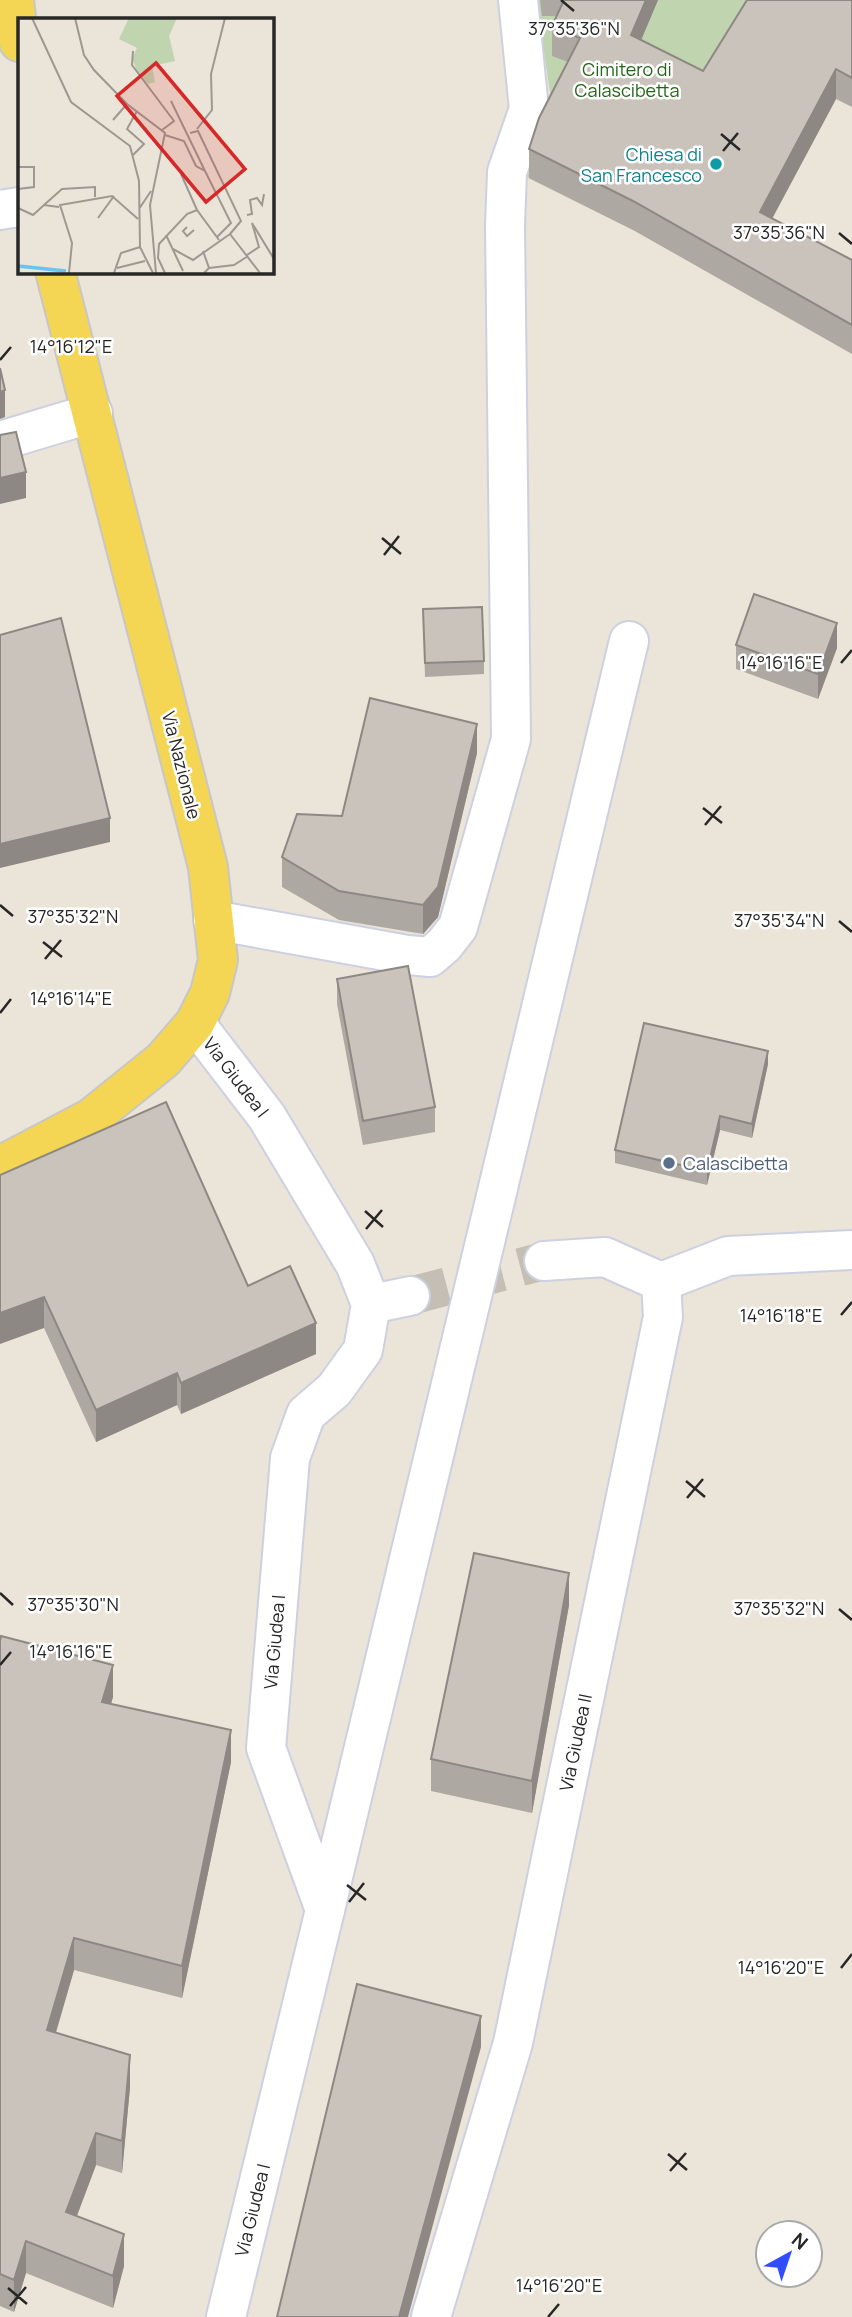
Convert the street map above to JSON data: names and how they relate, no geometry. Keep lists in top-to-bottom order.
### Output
{
  "streets": {
    "main road": ["Via Nazionale"],
    "street": ["Via Giudea I", "Via Giudea II"]
  },
  "crossings": [
    ["Via Nazionale", "Via Giudea I"]
  ],
  "parks": ["Cimitero di Calascibetta"],
  "places": ["Chiesa di San Francesco", "Calascibetta"],
  "north": "top right",
  "coordinates": [
    "37°35'36\"N",
    "14°16'12\"E",
    "14°16'16\"E",
    "37°35'32\"N",
    "37°35'34\"N",
    "14°16'14\"E",
    "14°16'18\"E",
    "37°35'30\"N",
    "14°16'20\"E"
  ]
}
